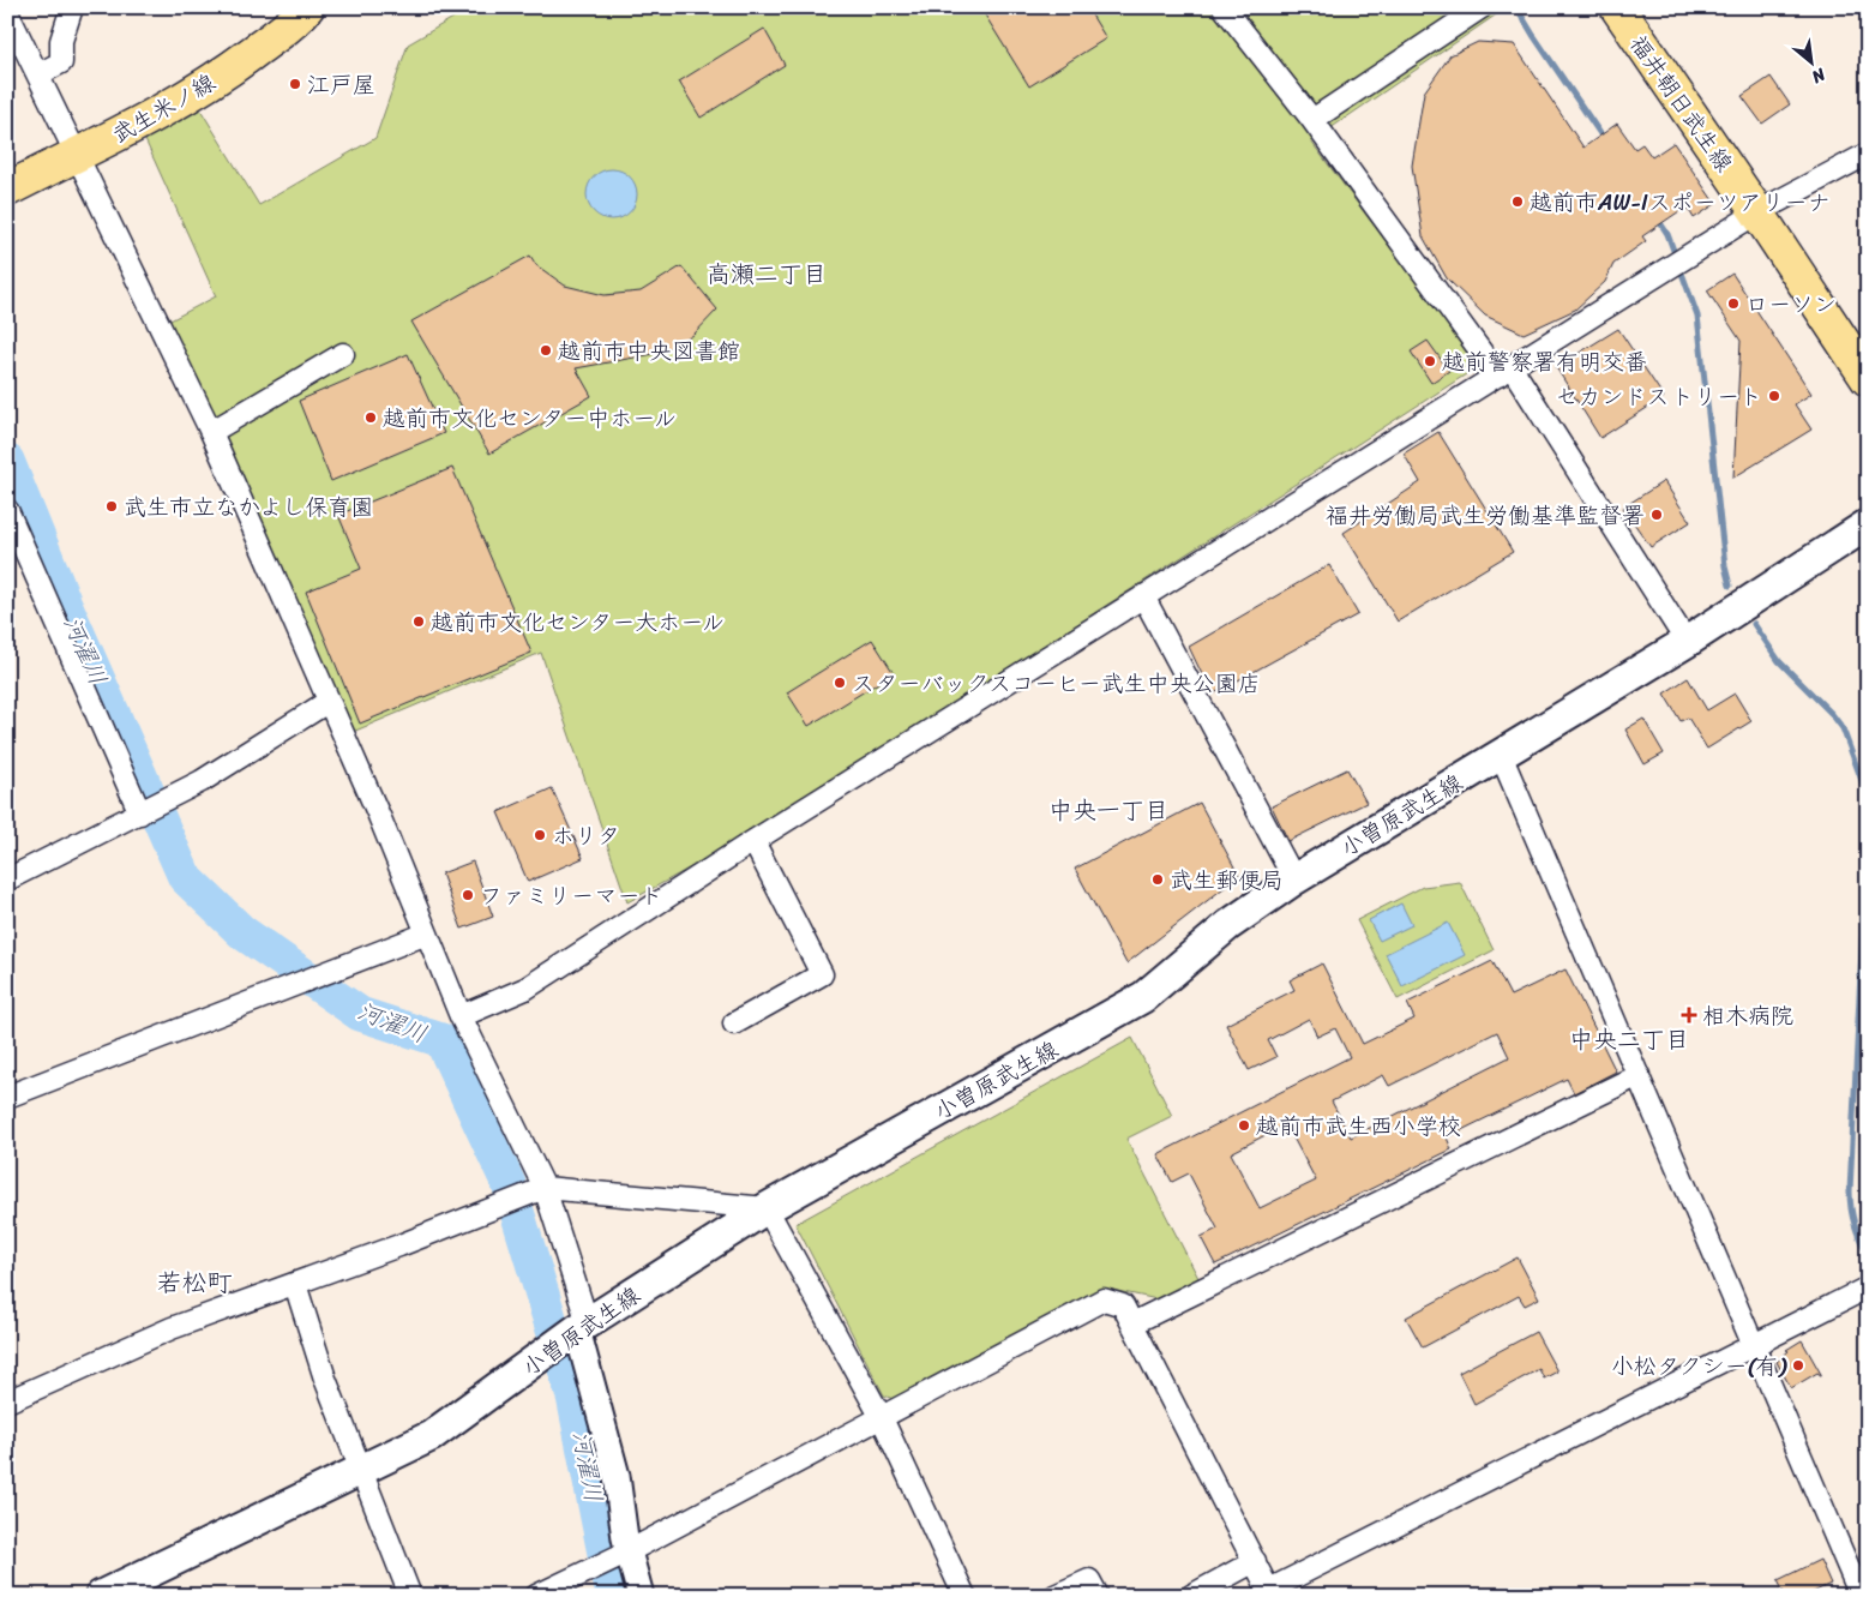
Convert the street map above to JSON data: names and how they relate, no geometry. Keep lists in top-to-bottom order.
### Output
{
  "streets": {
    "main road": ["福井朝日武生線", "武生米ノ線", "小曽原武生線"]
  },
  "districts": [
    "高瀬二丁目",
    "中央一丁目",
    "中央二丁目",
    "若松町"
  ],
  "water": ["河濯川"],
  "places": {
    "other": [
      "江戸屋",
      "越前市AW-Iスポーツアリーナ",
      "ローソン",
      "越前市中央図書館",
      "越前警察署有明交番",
      "セカンドストリート",
      "越前市文化センター中ホール",
      "武生市立なかよし保育園",
      "福井労働局武生労働基準監督署",
      "越前市文化センター大ホール",
      "スターバックスコーヒー武生中央公園店",
      "ホリタ",
      "武生郵便局",
      "ファミリーマート",
      "越前市武生西小学校",
      "小松タクシー(有)"
    ],
    "health": ["相木病院"]
  },
  "north": "bottom right"
}
